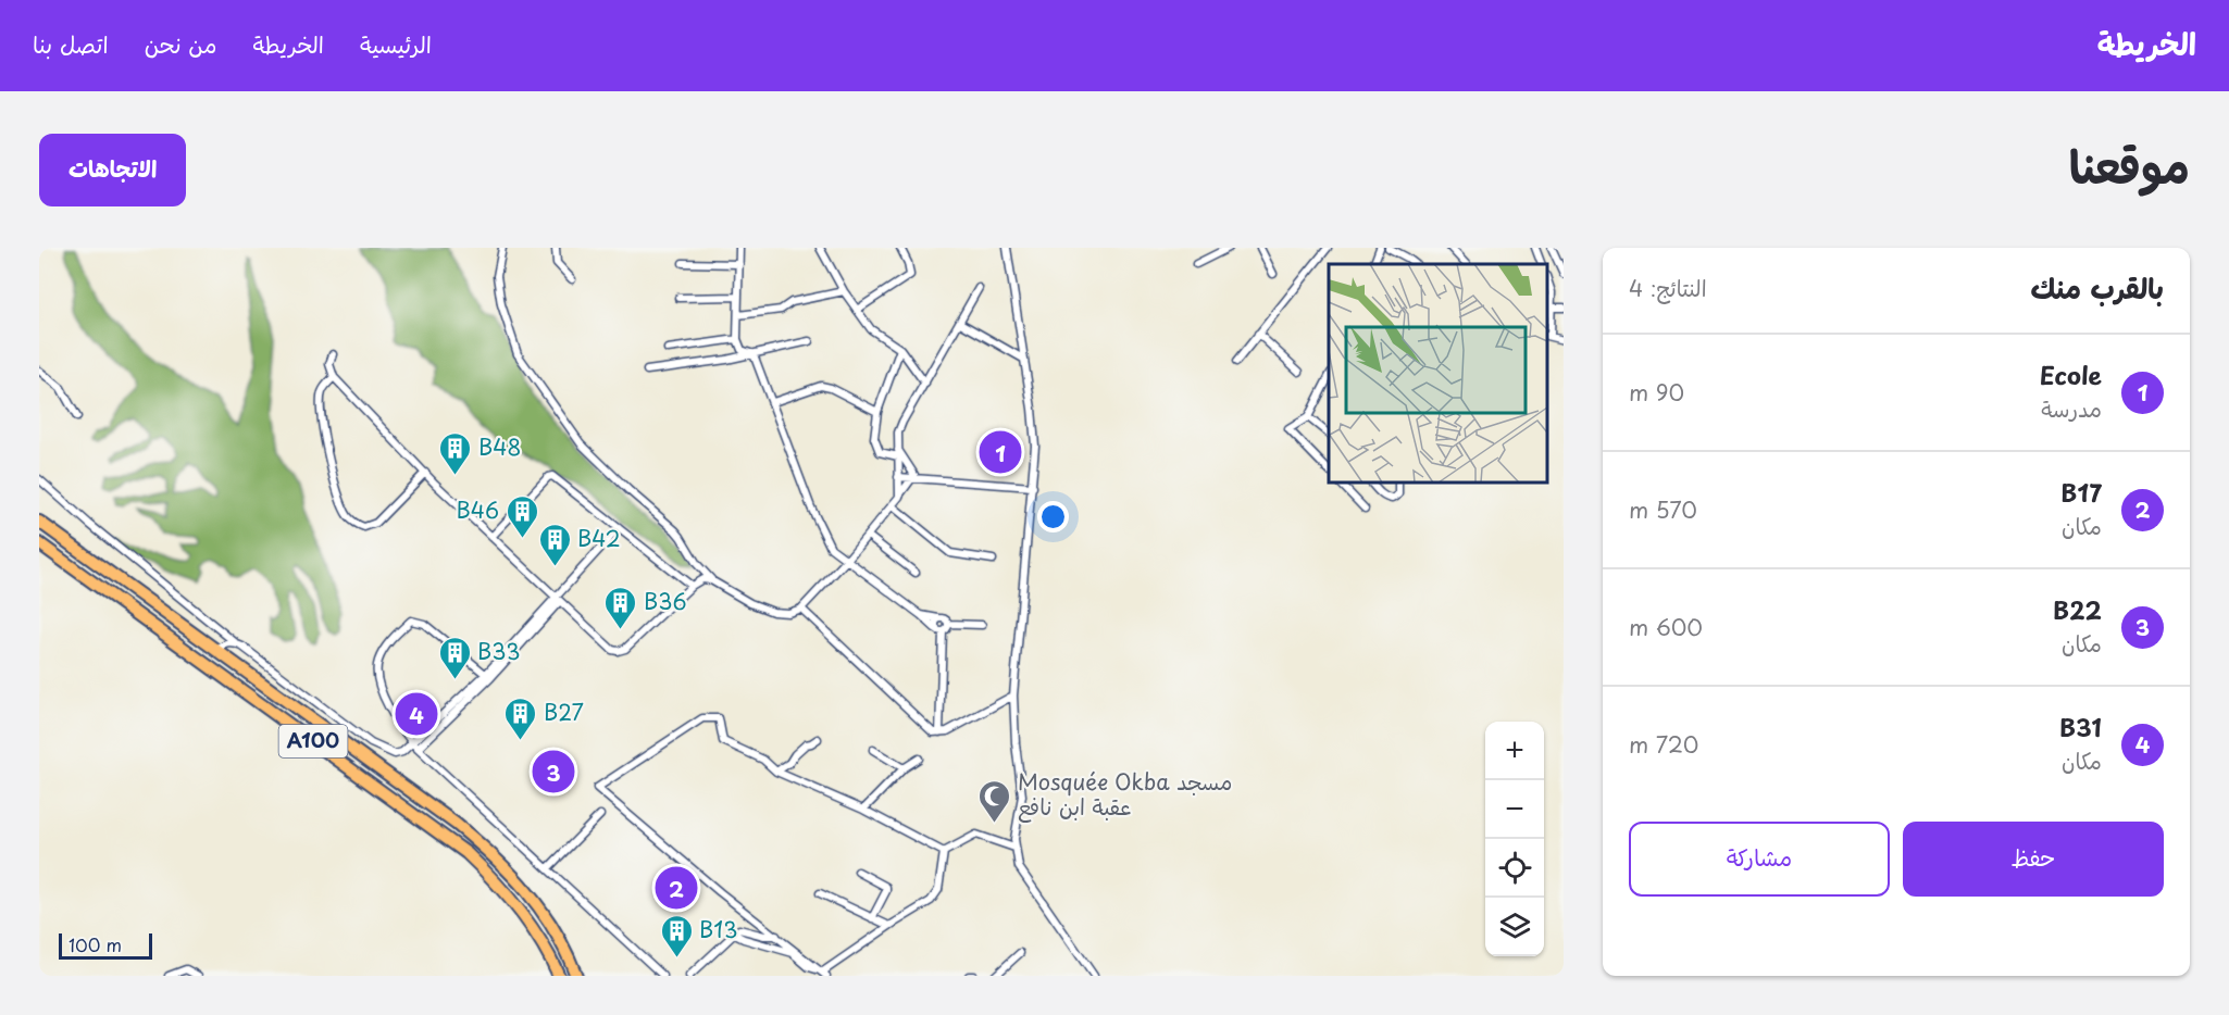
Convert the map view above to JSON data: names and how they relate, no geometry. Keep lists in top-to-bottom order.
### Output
{
  "streets": {
    "highway": ["A100"]
  },
  "places": {
    "building": [
      "B48",
      "B46",
      "B42",
      "B36",
      "B33",
      "B27",
      "B13"
    ],
    "mosque": ["Mosquée Okba مسجد عقبة ابن نافع"]
  },
  "scale_bar": "100 m",
  "page": {
    "header": "الخريطة",
    "nav": [
      "الرئيسية",
      "الخريطة",
      "من نحن",
      "اتصل بنا"
    ],
    "title": "موقعنا",
    "buttons": [
      "الاتجاهات",
      ["حفظ", "مشاركة"]
    ],
    "heading": ["بالقرب منك", "النتائج: 4"],
    "list": [
      {
        "mark": "1",
        "name": "Ecole",
        "note": "مدرسة",
        "value": "90 m"
      },
      {
        "mark": "2",
        "name": "B17",
        "note": "مكان",
        "value": "570 m"
      },
      {
        "mark": "3",
        "name": "B22",
        "note": "مكان",
        "value": "600 m"
      },
      {
        "mark": "4",
        "name": "B31",
        "note": "مكان",
        "value": "720 m"
      }
    ],
    "pins": [
      "1",
      "4",
      "3",
      "2"
    ],
    "map_buttons": ["+", "−"],
    "scale": "100 m"
  }
}
